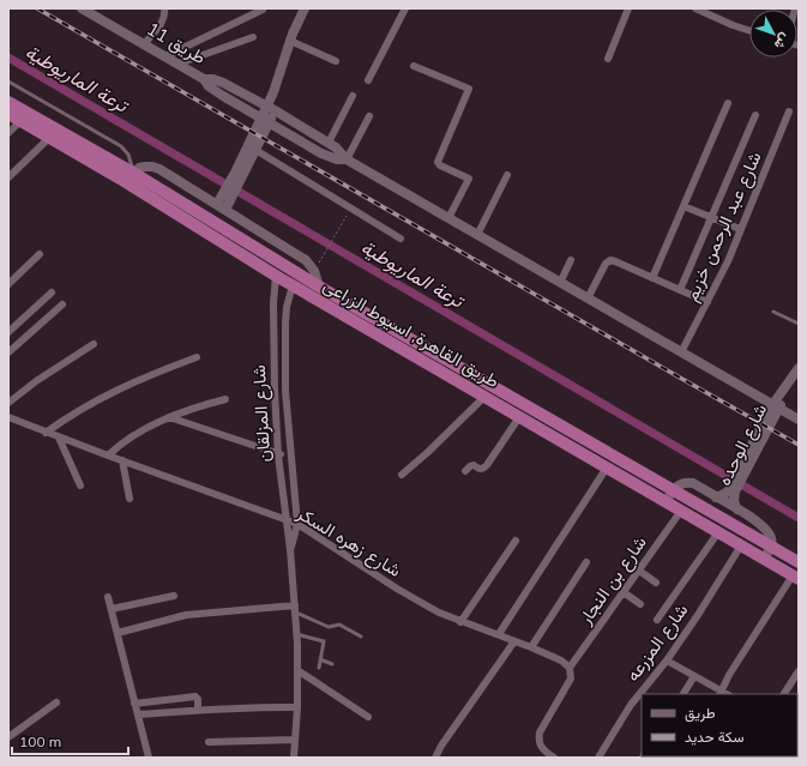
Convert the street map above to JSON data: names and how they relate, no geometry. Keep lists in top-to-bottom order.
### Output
{
  "streets": {
    "highway": ["طريق القاهرة, اسيوط الزراعى"],
    "street": [
      "طريق 11",
      "شارع عبد الرحمن خزيم",
      "شارع المزلقان",
      "شارع الوحده",
      "شارع زهره السكر",
      "شارع بن النجار",
      "شارع المزرعه"
    ]
  },
  "crossings": [
    ["طريق القاهرة, اسيوط الزراعى", "شارع المزلقان"],
    ["طريق القاهرة, اسيوط الزراعى", "شارع بن النجار"],
    ["طريق القاهرة, اسيوط الزراعى", "شارع المزرعه"],
    ["شارع المزلقان", "شارع زهره السكر"],
    ["شارع زهره السكر", "شارع بن النجار"]
  ],
  "water": ["ترعة الماريوطية"],
  "legend": ["طريق", "سكة حديد"],
  "scale_bar": "100 m",
  "north": "bottom right"
}
